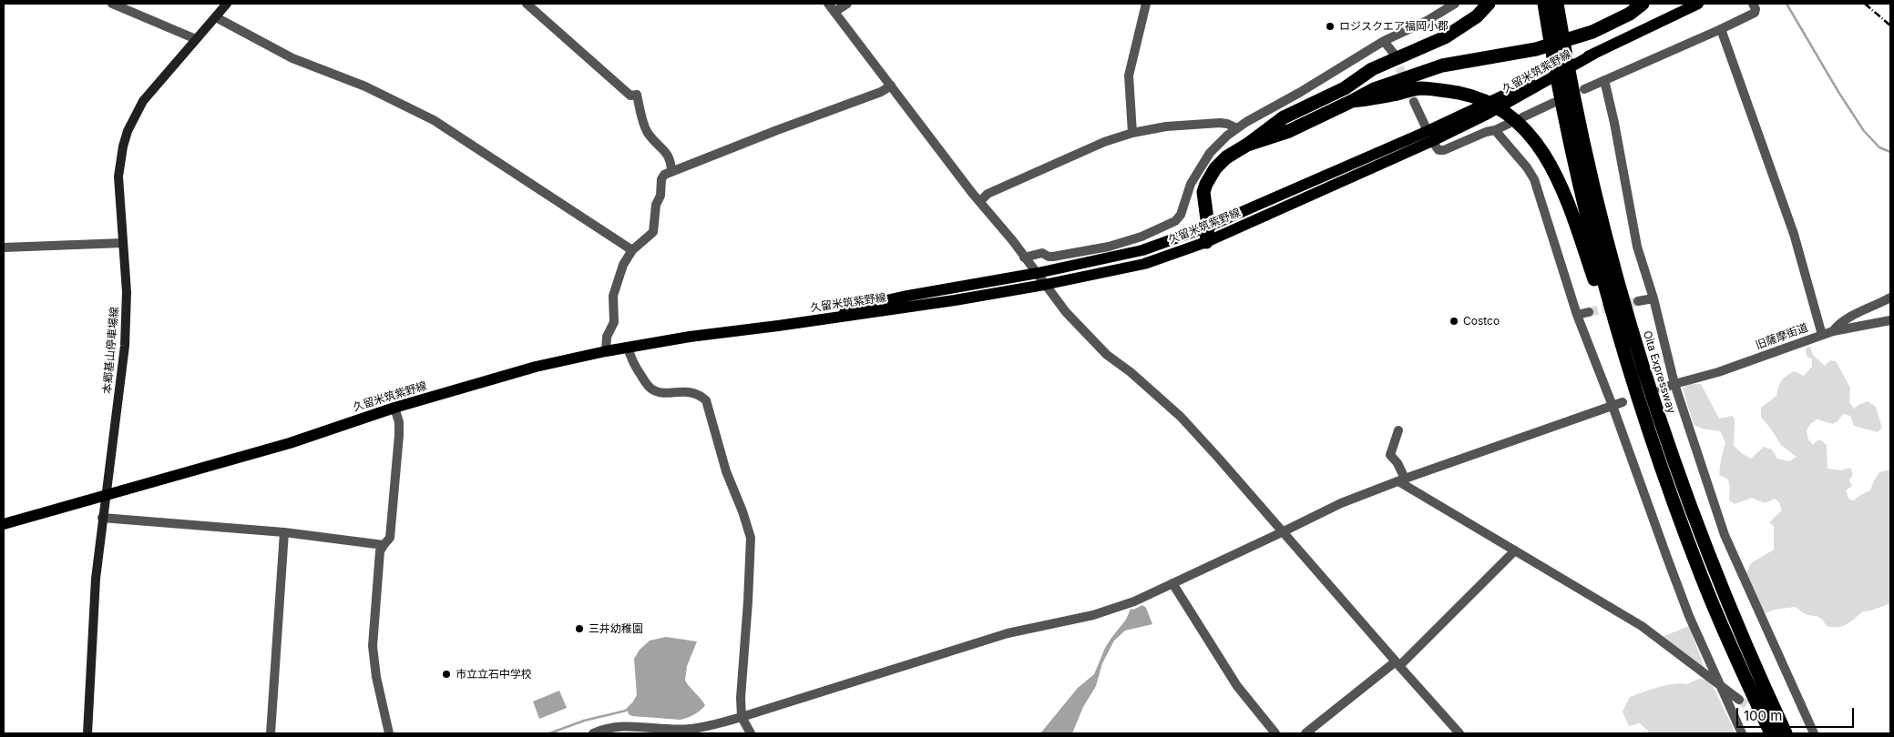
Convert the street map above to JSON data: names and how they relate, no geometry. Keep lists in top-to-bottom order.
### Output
{
  "streets": {
    "highway": ["Oita Expressway"],
    "main road": ["久留米筑紫野線", "本郷基山停車場線"],
    "street": ["旧薩摩街道"]
  },
  "crossings": [
    ["久留米筑紫野線", "本郷基山停車場線"]
  ],
  "places": [
    "ロジスクエア福岡小郡",
    "Costco",
    "三井幼稚園",
    "市立立石中学校"
  ],
  "scale_bar": "100 m"
}
